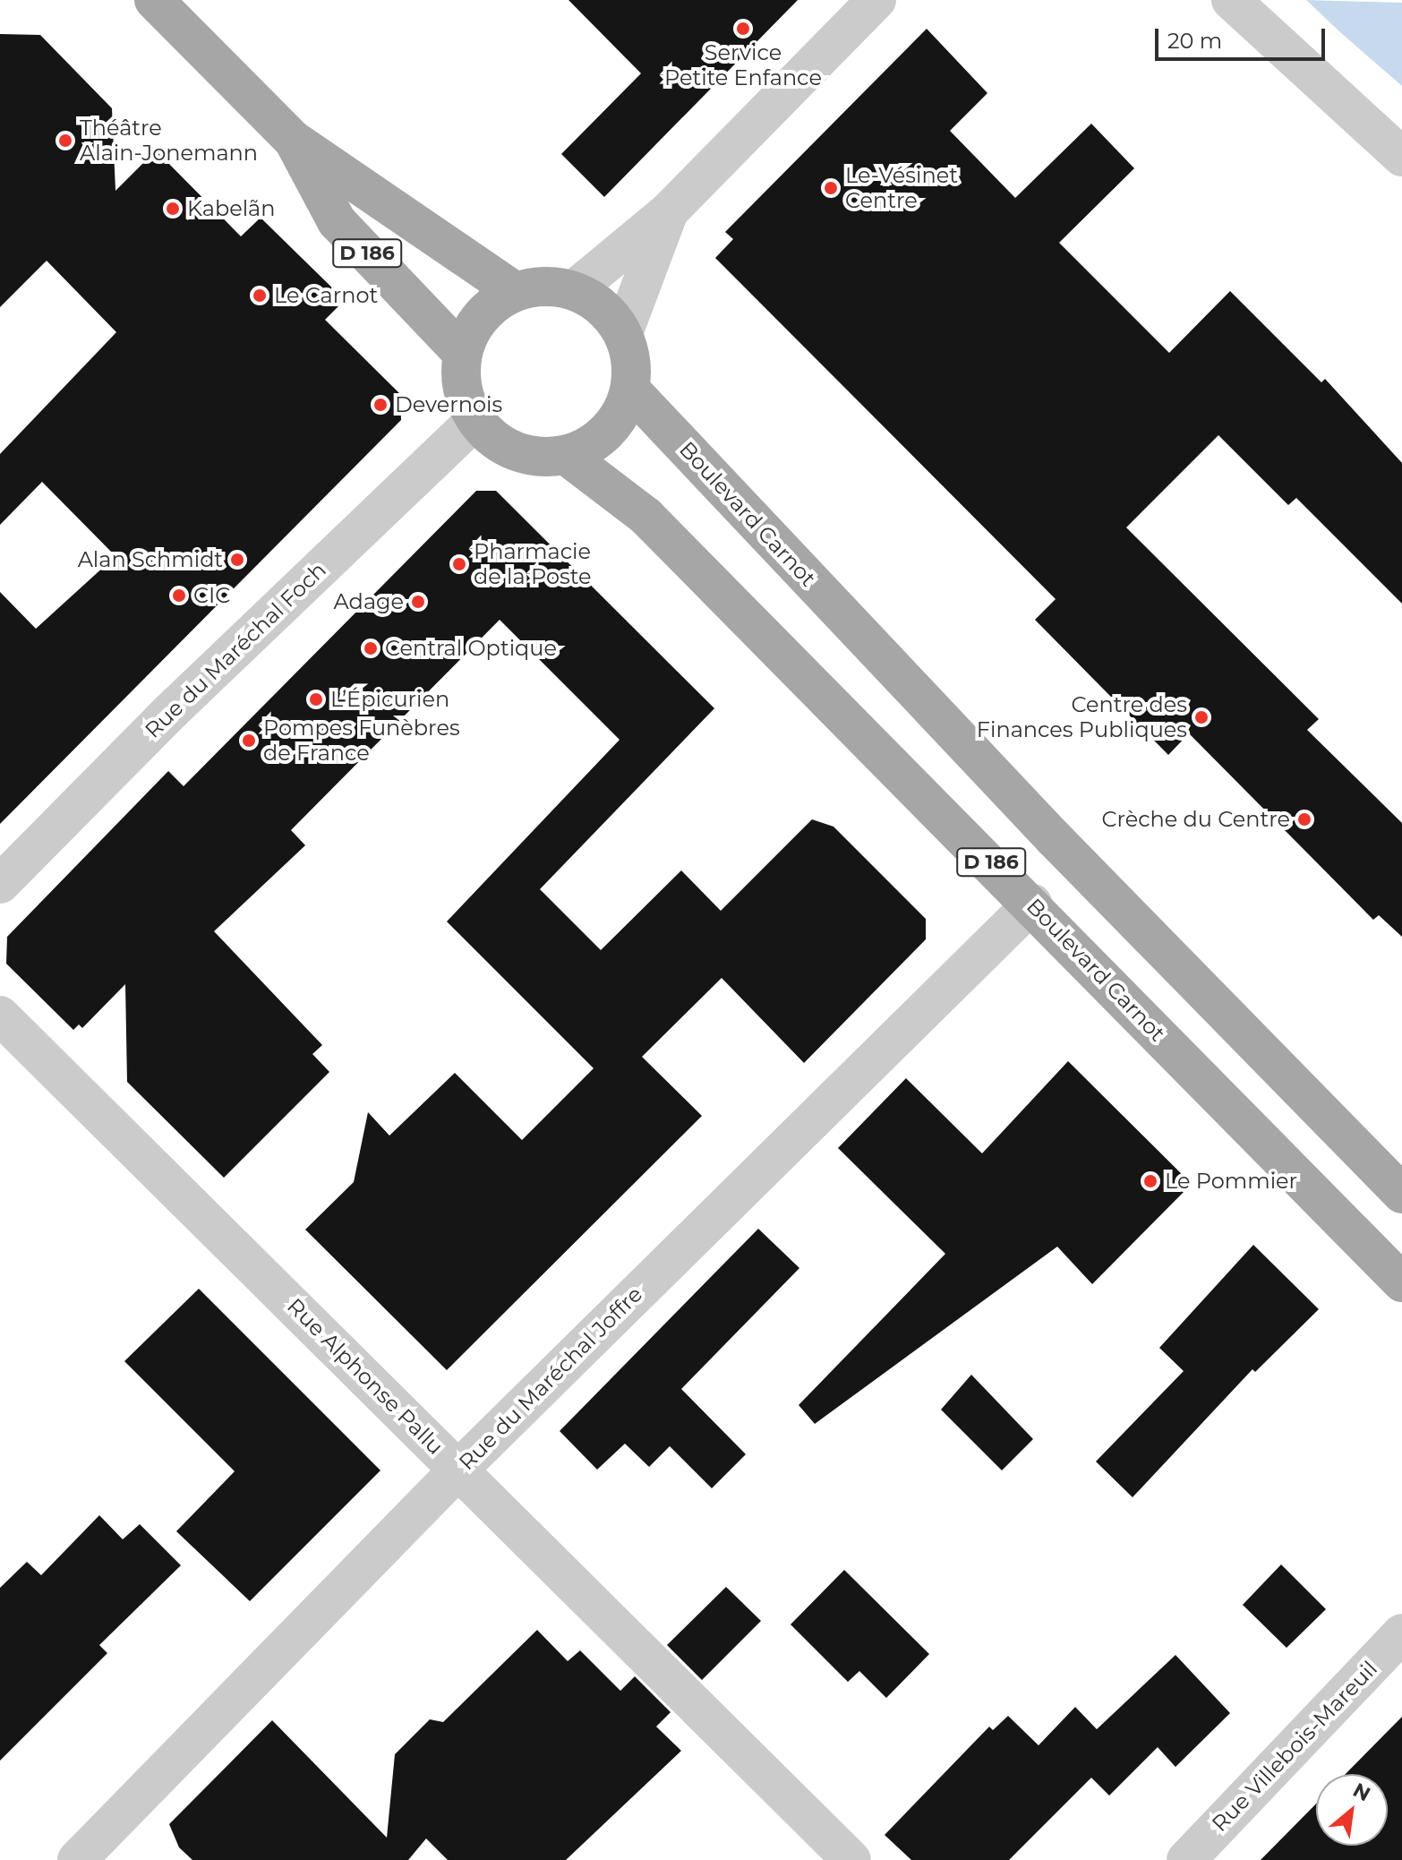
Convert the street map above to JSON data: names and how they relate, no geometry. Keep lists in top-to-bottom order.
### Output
{
  "streets": {
    "main road": ["D 186", "Boulevard Carnot"],
    "street": [
      "Rue du Maréchal Foch",
      "Rue Alphonse Pallu",
      "Rue du Maréchal Joffre",
      "Rue Villebois-Mareuil"
    ]
  },
  "crossings": [
    ["D 186", "Boulevard Carnot"],
    ["D 186", "Rue du Maréchal Foch"],
    ["Boulevard Carnot", "Rue du Maréchal Foch"],
    ["Boulevard Carnot", "Rue du Maréchal Joffre"],
    ["Rue Alphonse Pallu", "Rue du Maréchal Joffre"]
  ],
  "places": [
    "Service Petite Enfance",
    "Théâtre Alain-Jonemann",
    "Le-Vésinet Centre",
    "Kabelãn",
    "Le Carnot",
    "Devernois",
    "Alan Schmidt",
    "Pharmacie de la Poste",
    "CIC",
    "Adage",
    "Central Optique",
    "L’Épicurien",
    "Centre des Finances Publiques",
    "Pompes Funèbres de France",
    "Crèche du Centre",
    "Le Pommier"
  ],
  "scale_bar": "20 m",
  "north": "top right"
}
